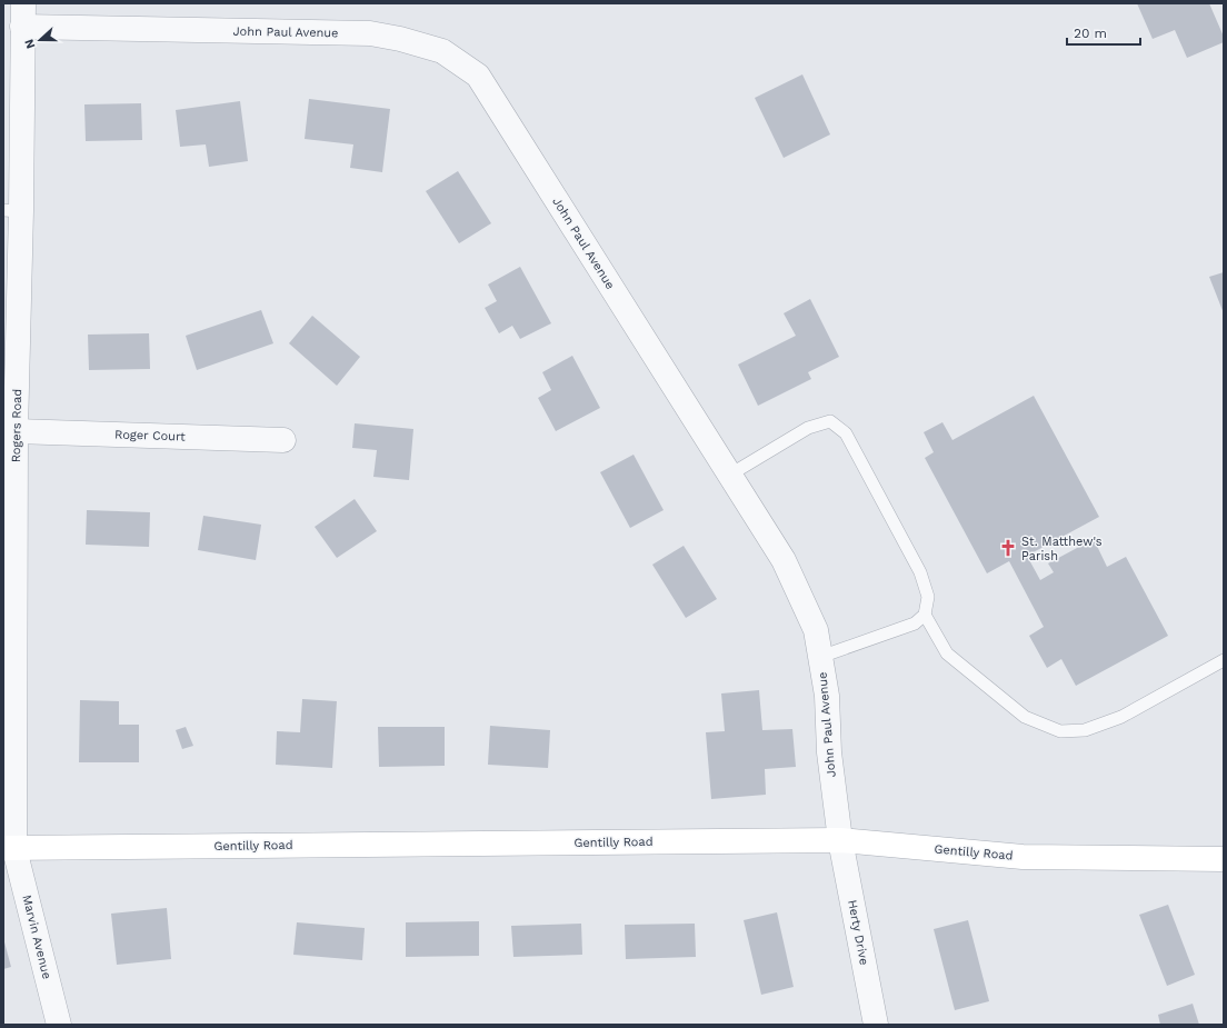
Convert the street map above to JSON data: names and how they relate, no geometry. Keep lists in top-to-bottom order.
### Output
{
  "streets": {
    "street": [
      "John Paul Avenue",
      "Rogers Road",
      "Roger Court",
      "Gentilly Road",
      "Herty Drive",
      "Marvin Avenue"
    ]
  },
  "crossings": [
    ["John Paul Avenue", "Rogers Road"],
    ["John Paul Avenue", "Gentilly Road"],
    ["John Paul Avenue", "Herty Drive"],
    ["Rogers Road", "Roger Court"],
    ["Rogers Road", "Gentilly Road"],
    ["Rogers Road", "Marvin Avenue"],
    ["Gentilly Road", "Herty Drive"],
    ["Gentilly Road", "Marvin Avenue"]
  ],
  "places": {
    "church": ["St. Matthew's Parish"]
  },
  "scale_bar": "20 m",
  "north": "left"
}
